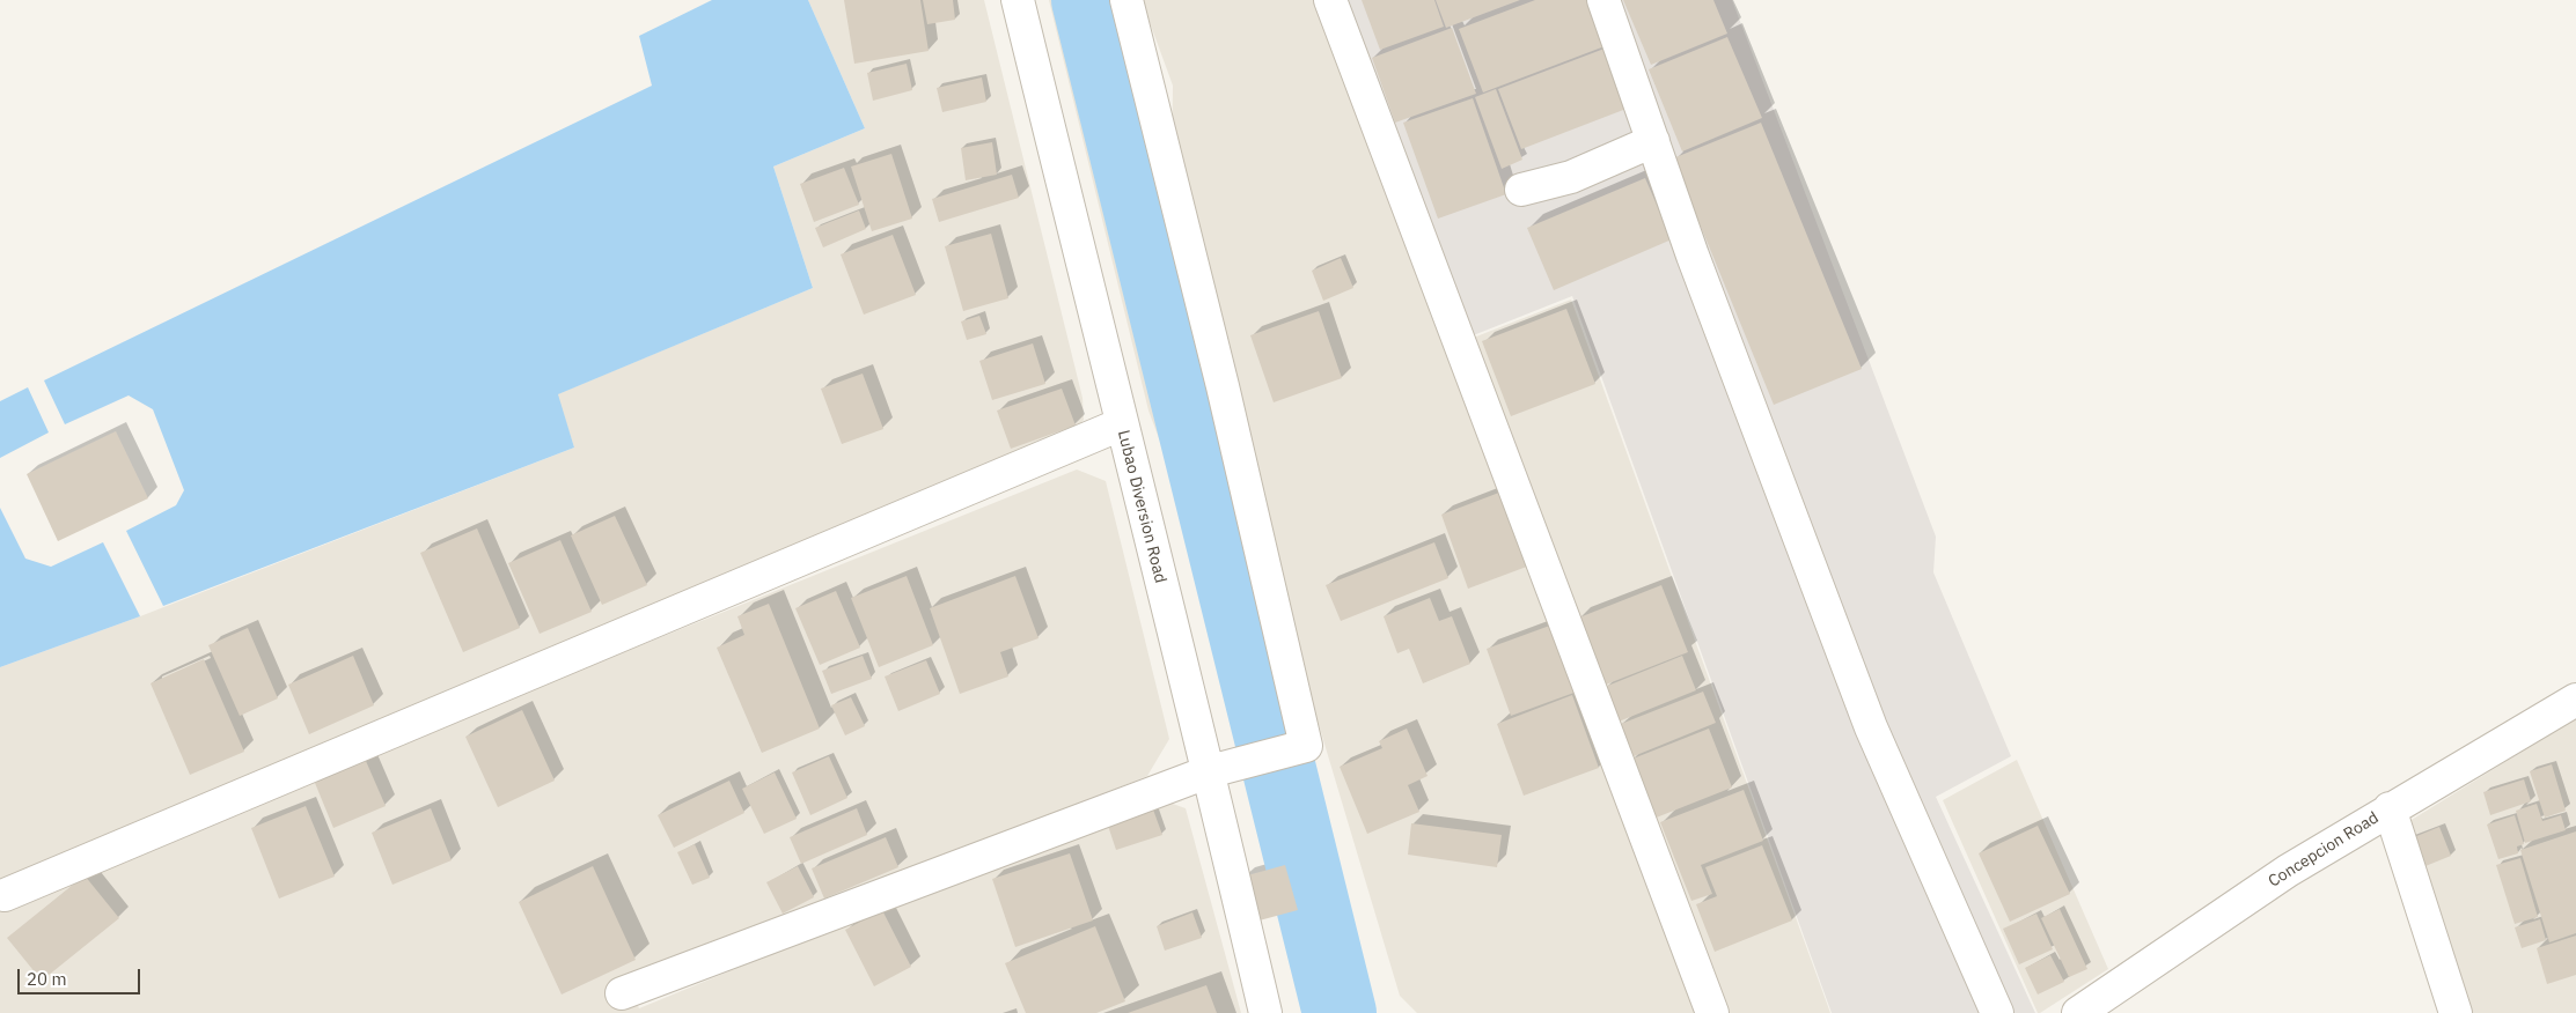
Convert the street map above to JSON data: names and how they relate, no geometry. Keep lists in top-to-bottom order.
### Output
{
  "streets": {
    "street": ["Lubao Diversion Road", "Concepcion Road"]
  },
  "scale_bar": "20 m"
}
